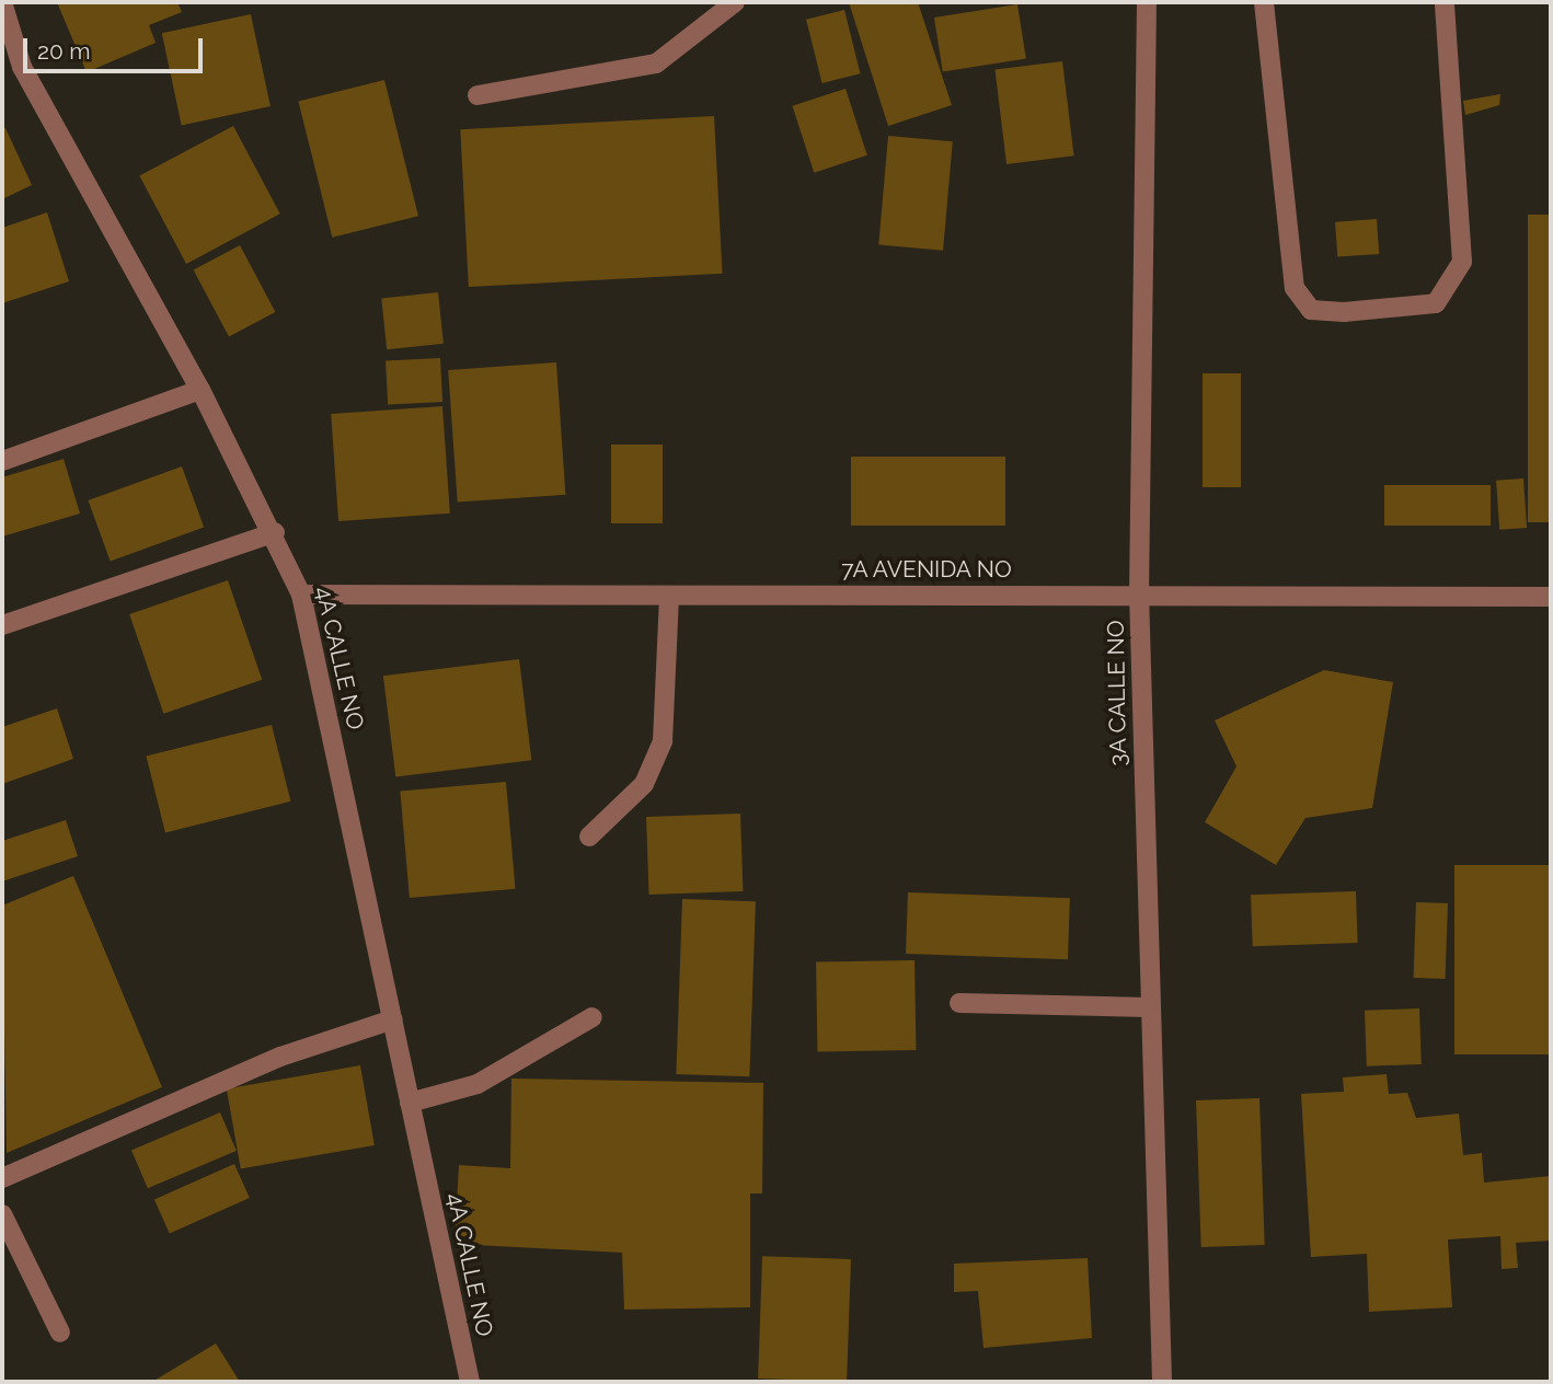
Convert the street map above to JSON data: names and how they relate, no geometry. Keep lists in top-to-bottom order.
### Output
{
  "streets": {
    "street": ["7A AVENIDA NO", "4A CALLE NO", "3A CALLE NO"]
  },
  "crossings": [
    ["7A AVENIDA NO", "4A CALLE NO"],
    ["7A AVENIDA NO", "3A CALLE NO"]
  ],
  "scale_bar": "20 m"
}
